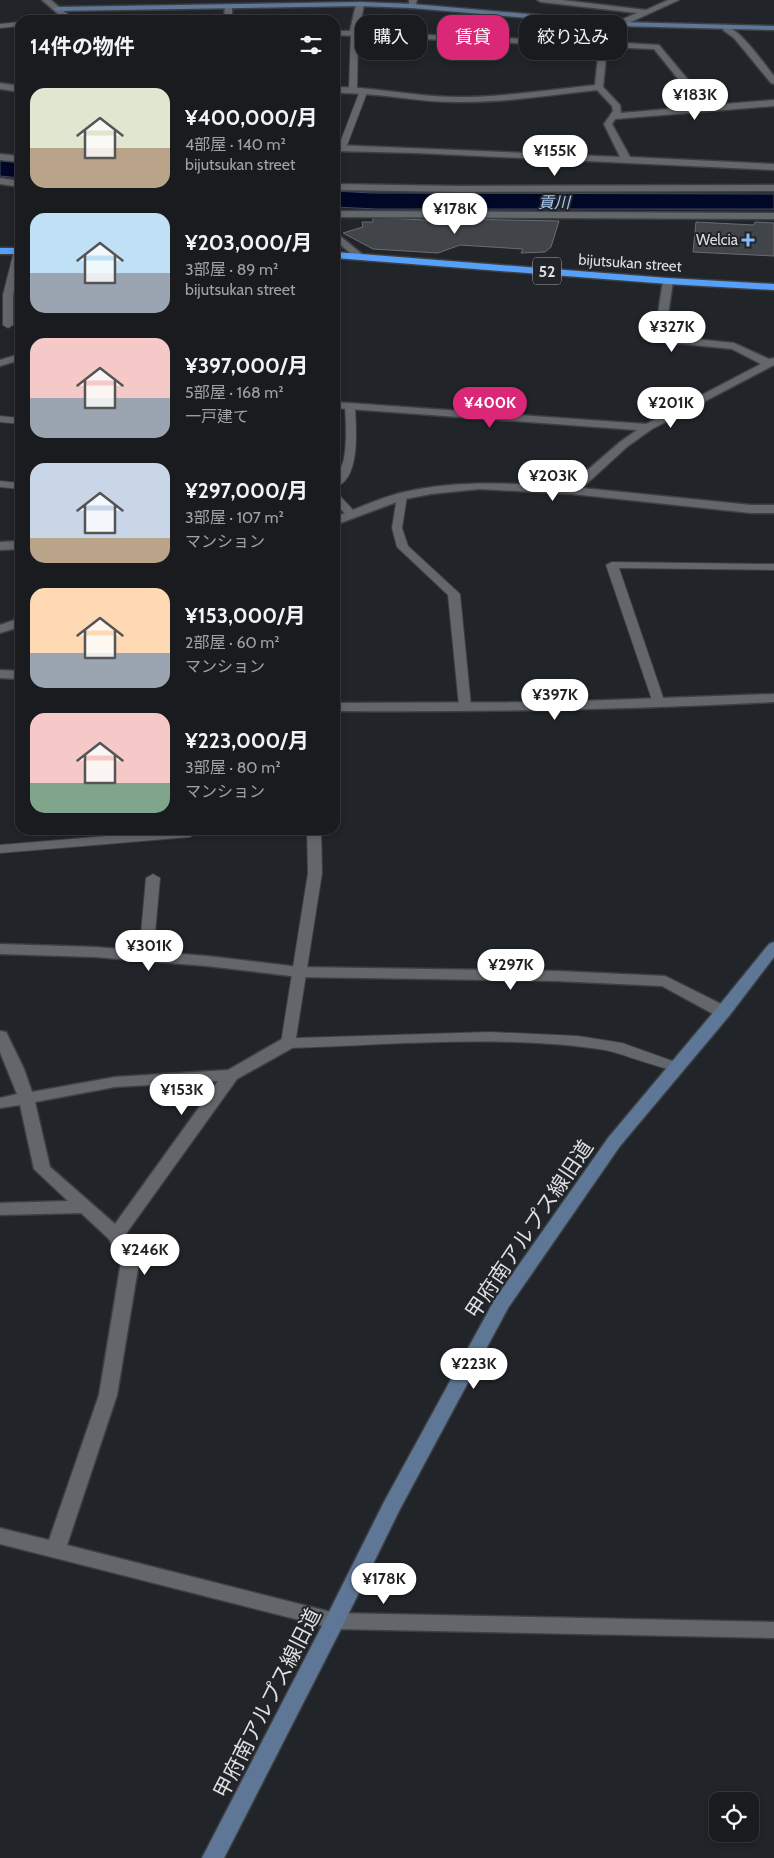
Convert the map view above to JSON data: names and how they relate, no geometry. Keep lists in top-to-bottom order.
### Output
{
  "streets": {
    "highway": ["bijutsukan street", "52"],
    "street": ["甲府南アルプス線旧道"]
  },
  "water": ["貢川"],
  "places": {
    "health": ["Welcia"]
  },
  "page": {
    "chip": ["購入", "賃貸", "絞り込み"],
    "heading": "14件の物件",
    "list": [
      {
        "name": "¥400,000/月",
        "note": "4部屋 · 140 m² · bijutsukan street"
      },
      {
        "name": "¥203,000/月",
        "note": "3部屋 · 89 m² · bijutsukan street"
      },
      {
        "name": "¥397,000/月",
        "note": "5部屋 · 168 m² · 一戸建て"
      },
      {
        "name": "¥297,000/月",
        "note": "3部屋 · 107 m² · マンション"
      },
      {
        "name": "¥153,000/月",
        "note": "2部屋 · 60 m² · マンション"
      },
      {
        "name": "¥223,000/月",
        "note": "3部屋 · 80 m² · マンション"
      }
    ],
    "price": [
      "¥183K",
      "¥155K",
      "¥178K",
      "¥327K",
      "¥400K",
      "¥201K",
      "¥203K",
      "¥397K",
      "¥301K",
      "¥297K",
      "¥153K",
      "¥246K",
      "¥223K",
      "¥178K"
    ]
  }
}
